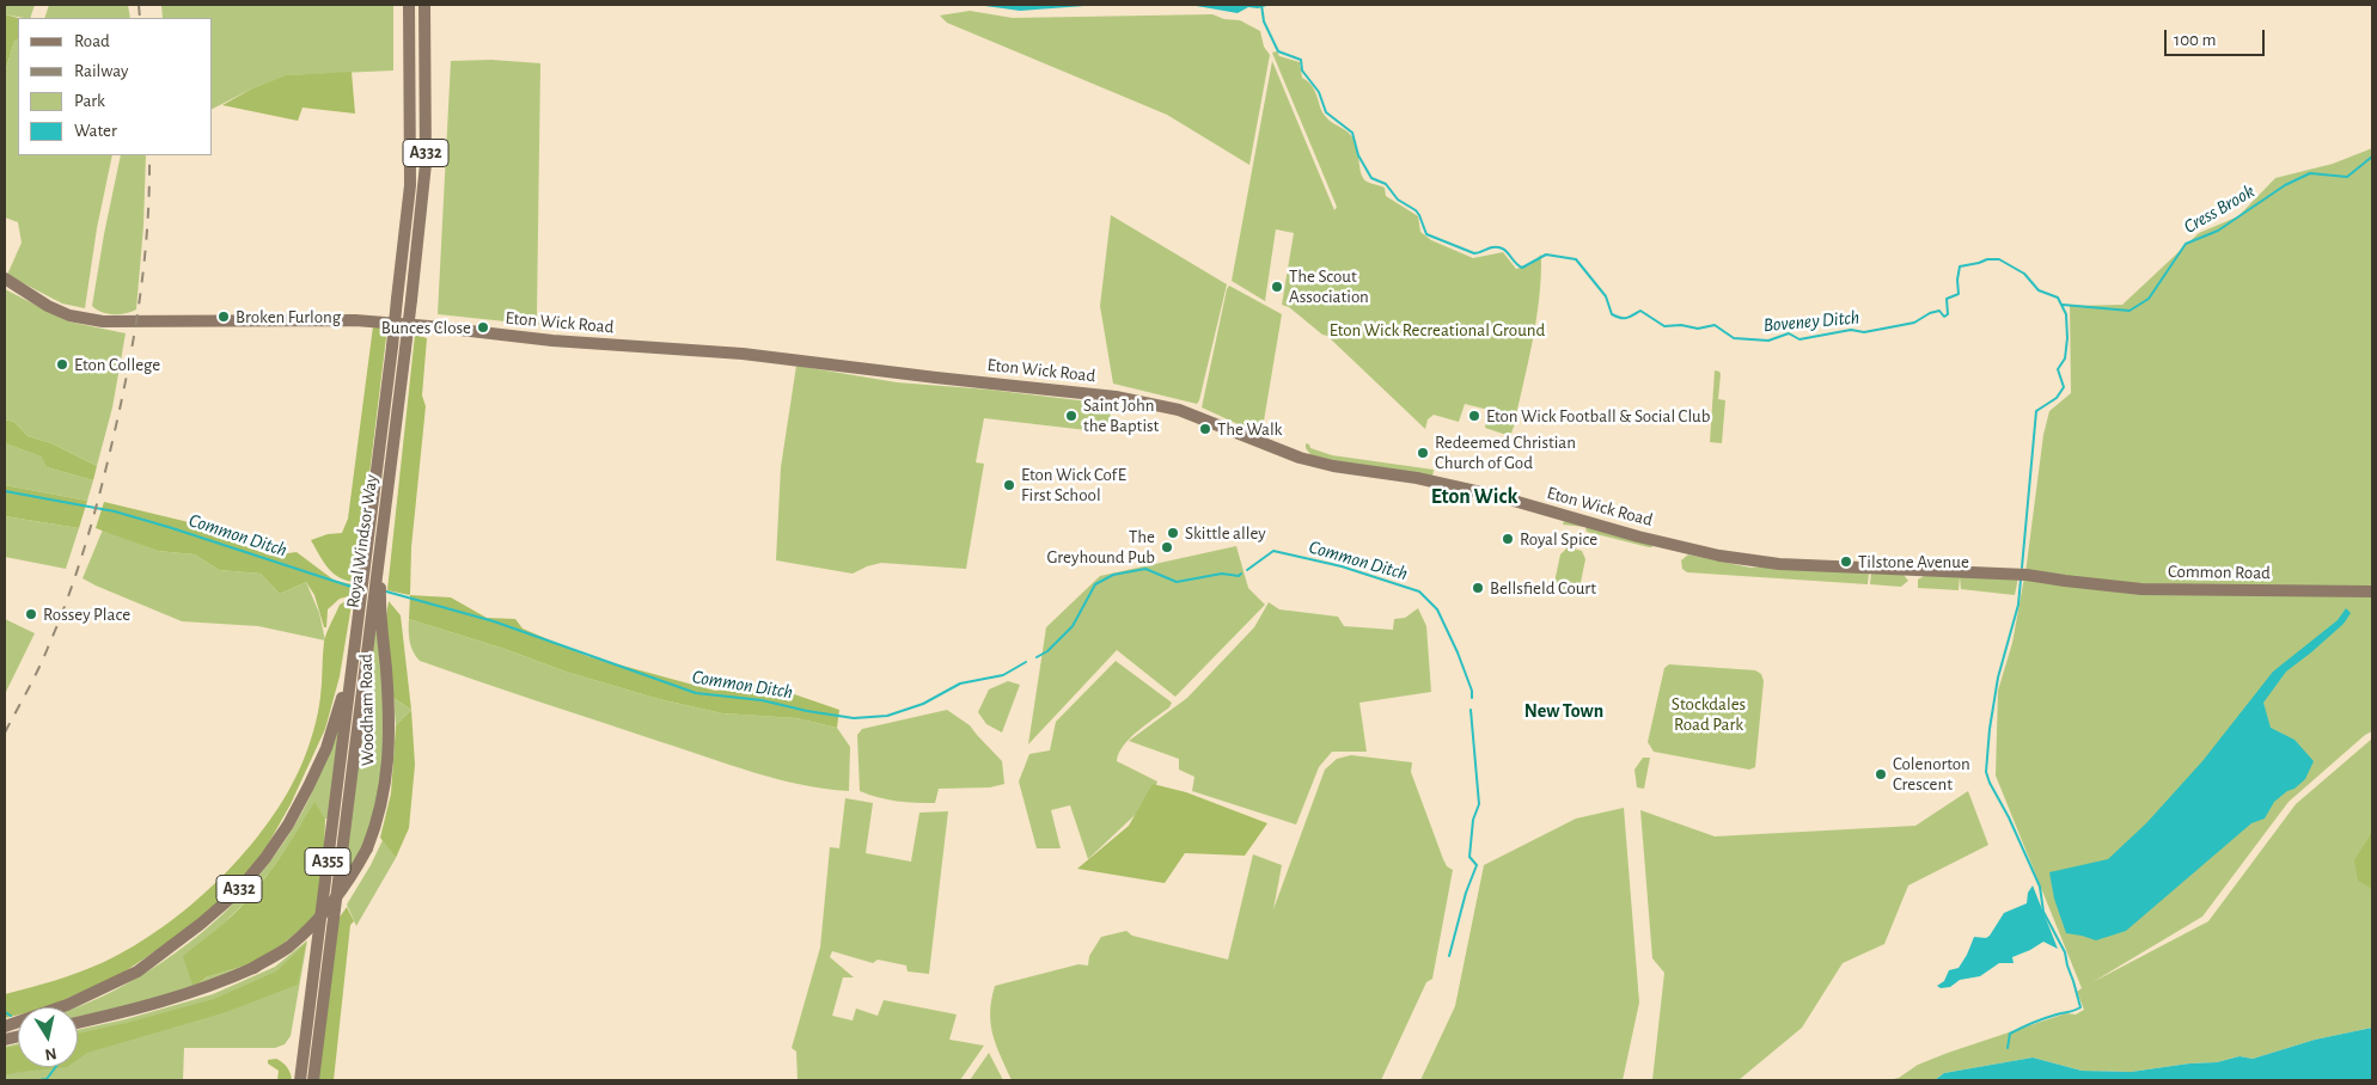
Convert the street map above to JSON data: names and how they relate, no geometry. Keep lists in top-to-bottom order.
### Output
{
  "streets": {
    "main road": [
      "A332",
      "Eton Wick Road",
      "Royal Windsor Way",
      "Common Road",
      "Woodham Road",
      "A355"
    ]
  },
  "crossings": [
    ["Eton Wick Road", "Common Road"],
    ["Royal Windsor Way", "Woodham Road"]
  ],
  "districts": ["Eton Wick", "New Town"],
  "water": ["Cress Brook", "Boveney Ditch", "Common Ditch"],
  "parks": ["Eton Wick Recreational Ground", "Stockdales Road Park"],
  "places": [
    "The Scout Association",
    "Broken Furlong",
    "Bunces Close",
    "Eton College",
    "Saint John the Baptist",
    "Eton Wick Football & Social Club",
    "The Walk",
    "Redeemed Christian Church of God",
    "Eton Wick CofE First School",
    "Skittle alley",
    "Royal Spice",
    "The Greyhound Pub",
    "Tilstone Avenue",
    "Bellsfield Court",
    "Rossey Place",
    "Colenorton Crescent"
  ],
  "legend": [
    "Road",
    "Railway",
    "Park",
    "Water"
  ],
  "scale_bar": "100 m",
  "north": "bottom"
}
